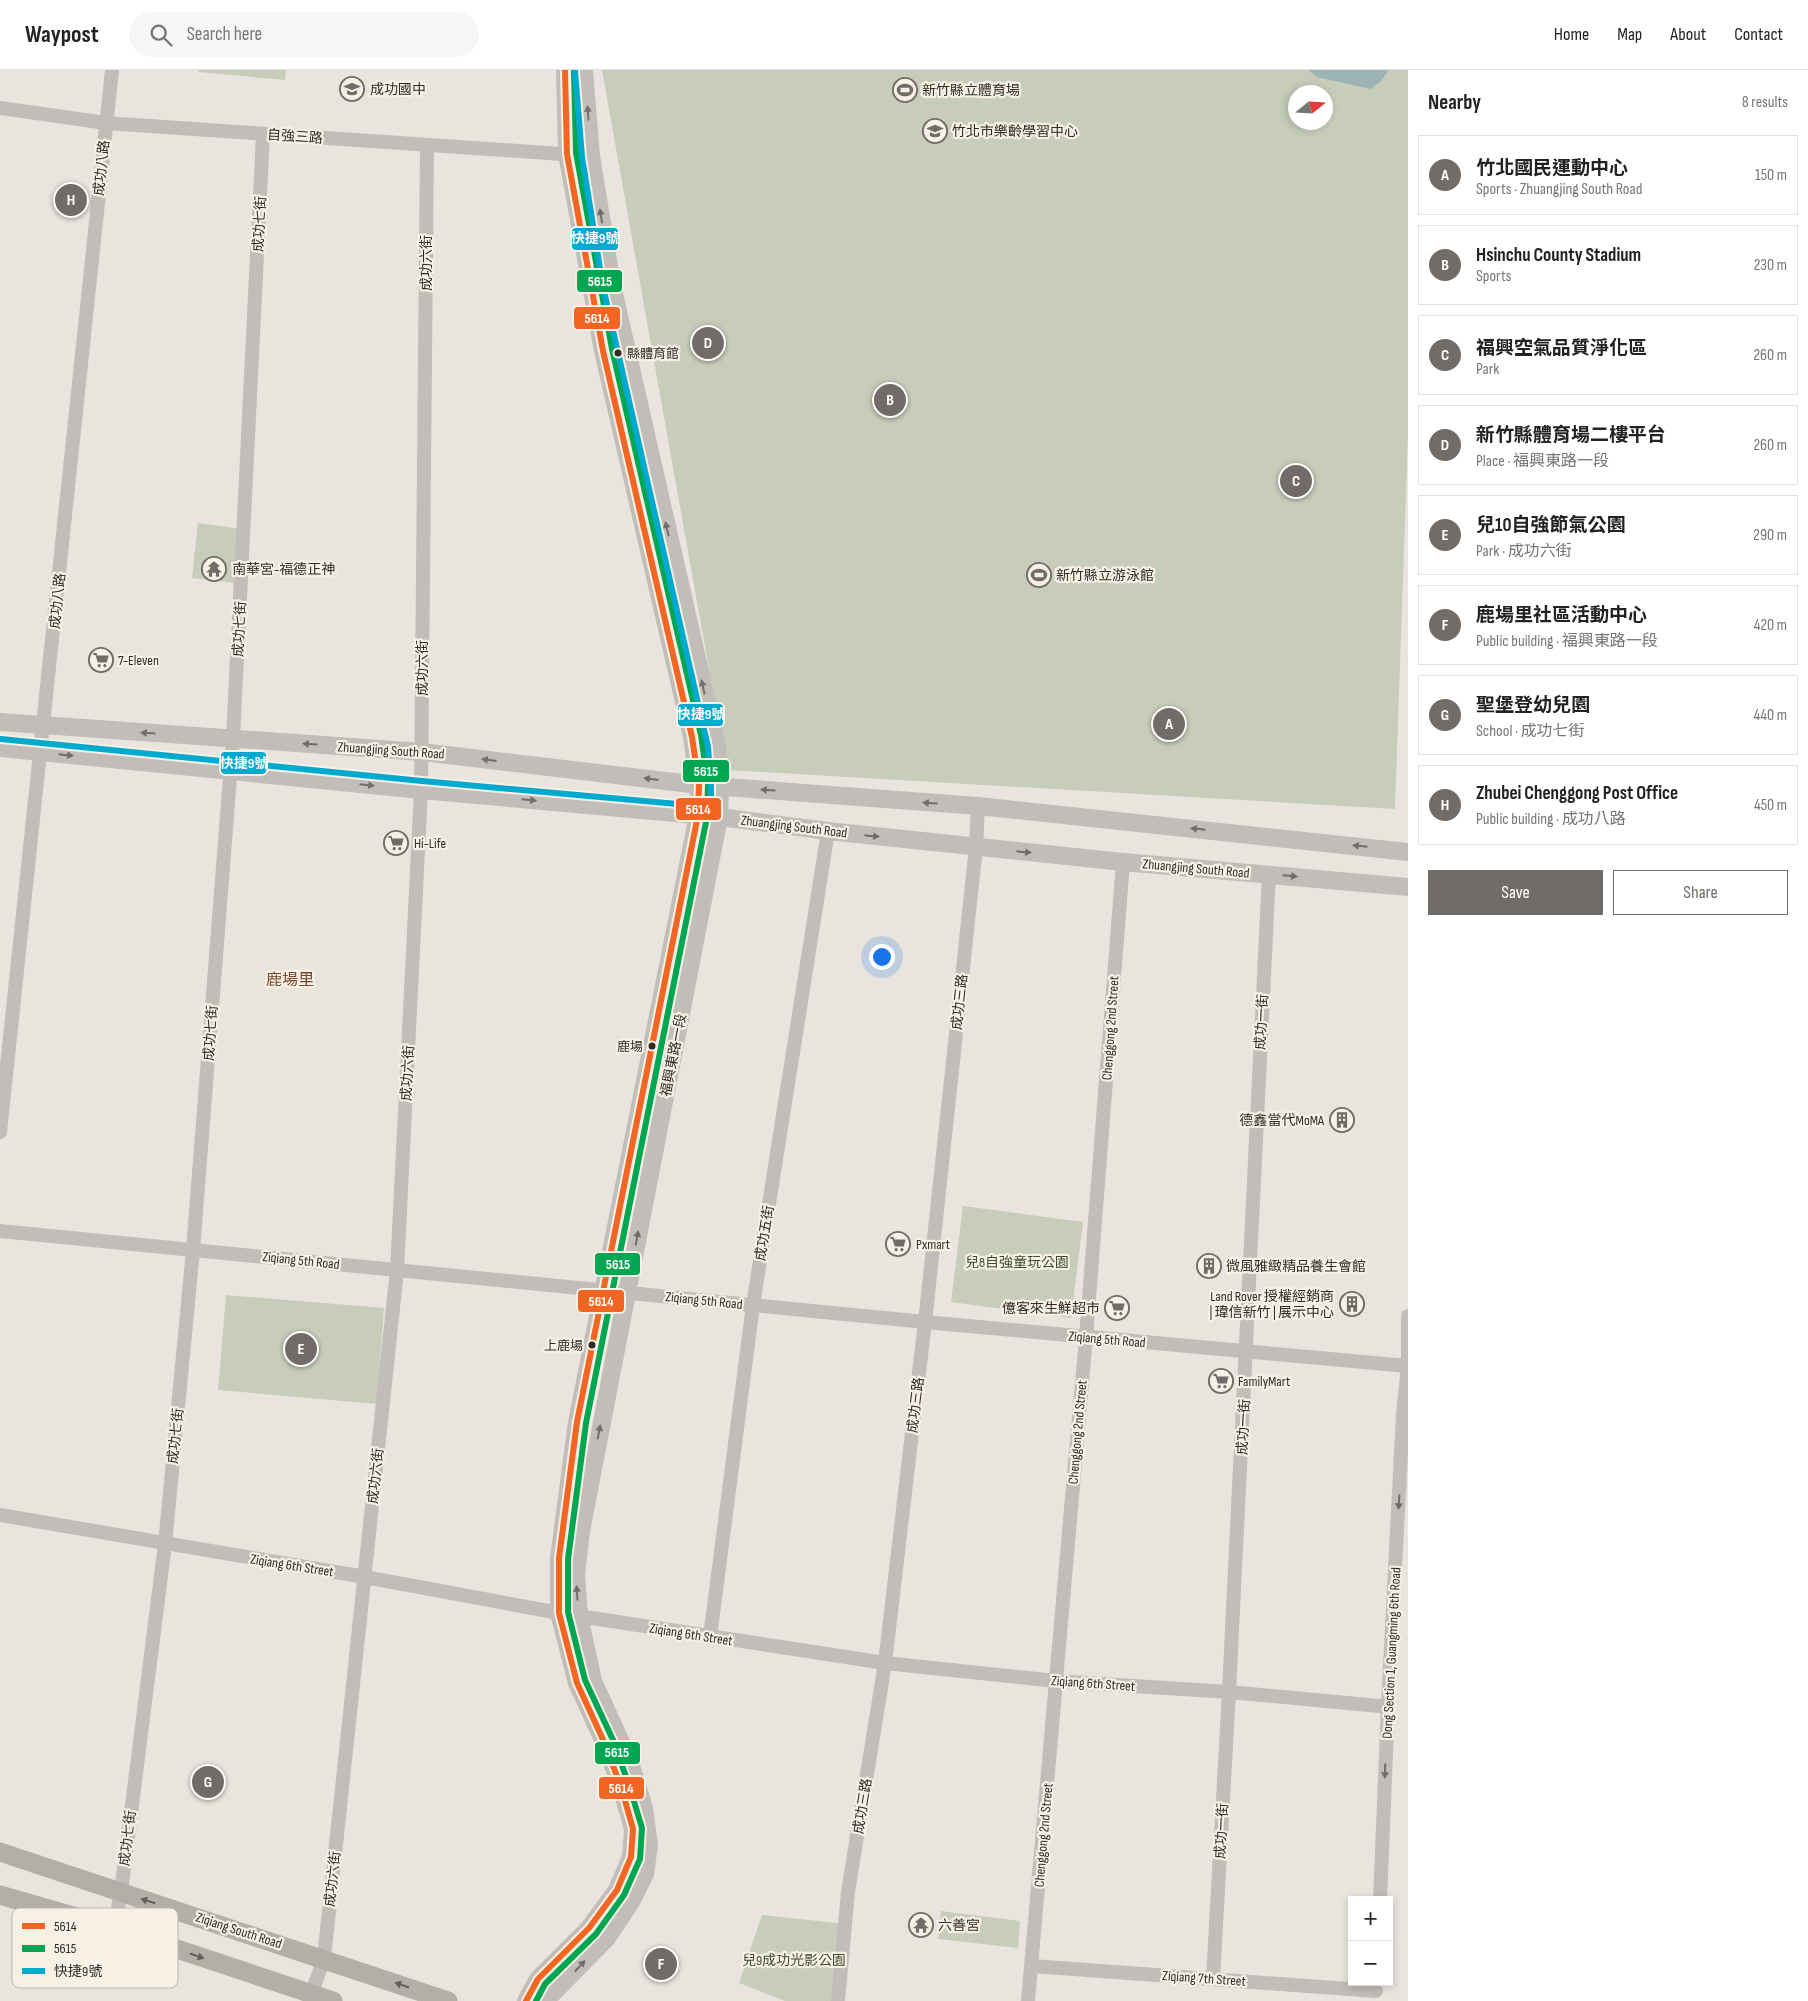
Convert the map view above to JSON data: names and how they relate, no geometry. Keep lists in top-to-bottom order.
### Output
{
  "streets": {
    "main road": ["Ziqiang South Road"],
    "street": [
      "自強三路",
      "成功八路",
      "成功七街",
      "成功六街",
      "Zhuangjing South Road",
      "成功三路",
      "成功一街",
      "Chenggong 2nd Street",
      "福興東路一段",
      "成功五街",
      "Ziqiang 5th Road",
      "Ziqiang 6th Street",
      "Dong Section 1, Guangming 6th Road",
      "Ziqiang 7th Street"
    ]
  },
  "crossings": [
    ["自強三路", "成功八路"],
    ["自強三路", "成功七街"],
    ["自強三路", "成功六街"],
    ["自強三路", "福興東路一段"],
    ["成功八路", "Zhuangjing South Road"],
    ["成功七街", "Zhuangjing South Road"],
    ["成功七街", "Ziqiang 5th Road"],
    ["成功七街", "Ziqiang 6th Street"],
    ["成功七街", "Ziqiang South Road"],
    ["成功六街", "Zhuangjing South Road"],
    ["成功六街", "Ziqiang 5th Road"],
    ["成功六街", "Ziqiang 6th Street"],
    ["成功六街", "Ziqiang South Road"],
    ["Zhuangjing South Road", "成功三路"],
    ["Zhuangjing South Road", "成功一街"],
    ["Zhuangjing South Road", "Chenggong 2nd Street"],
    ["Zhuangjing South Road", "福興東路一段"],
    ["Zhuangjing South Road", "成功五街"],
    ["成功三路", "Ziqiang 5th Road"],
    ["成功三路", "Ziqiang 6th Street"],
    ["成功一街", "Ziqiang 5th Road"],
    ["成功一街", "Ziqiang 6th Street"],
    ["成功一街", "Ziqiang 7th Street"],
    ["Chenggong 2nd Street", "Ziqiang 5th Road"],
    ["Chenggong 2nd Street", "Ziqiang 6th Street"],
    ["Chenggong 2nd Street", "Ziqiang 7th Street"],
    ["福興東路一段", "Ziqiang 5th Road"],
    ["福興東路一段", "Ziqiang 6th Street"],
    ["成功五街", "Ziqiang 5th Road"],
    ["成功五街", "Ziqiang 6th Street"],
    ["Ziqiang 5th Road", "Dong Section 1, Guangming 6th Road"],
    ["Ziqiang 6th Street", "Dong Section 1, Guangming 6th Road"]
  ],
  "one_way": ["Dong Section 1, Guangming 6th Road"],
  "districts": ["鹿場里"],
  "parks": ["兒8自強童玩公園", "兒9成功光影公園"],
  "places": {
    "school or university": ["成功國中", "竹北市樂齡學習中心"],
    "sports": ["新竹縣立體育場", "新竹縣立游泳館"],
    "other": ["縣體育館", "鹿場", "上鹿場"],
    "temple": ["南華宮-福德正神", "六善宮"],
    "supermarket": [
      "7-Eleven",
      "Hi-Life",
      "Pxmart",
      "億客來生鮮超市",
      "FamilyMart"
    ],
    "building": ["德鑫當代MoMA", "微風雅緻精品養生會館", "Land Rover 授權經銷商 | 瑋信新竹 | 展示中心"]
  },
  "lines": ["transit line 5614", "transit line 5615", "transit line 快捷9號"],
  "legend": ["5614", "5615", "快捷9號"],
  "north": "right",
  "page": {
    "header": "Waypost",
    "search": "Search here",
    "nav": [
      "Home",
      "Map",
      "About",
      "Contact"
    ],
    "heading": ["Nearby", "8 results"],
    "list": [
      {
        "mark": "A",
        "name": "竹北國民運動中心",
        "note": "Sports · Zhuangjing South Road",
        "value": "150 m"
      },
      {
        "mark": "B",
        "name": "Hsinchu County Stadium",
        "note": "Sports",
        "value": "230 m"
      },
      {
        "mark": "C",
        "name": "福興空氣品質淨化區",
        "note": "Park",
        "value": "260 m"
      },
      {
        "mark": "D",
        "name": "新竹縣體育場二樓平台",
        "note": "Place · 福興東路一段",
        "value": "260 m"
      },
      {
        "mark": "E",
        "name": "兒10自強節氣公園",
        "note": "Park · 成功六街",
        "value": "290 m"
      },
      {
        "mark": "F",
        "name": "鹿場里社區活動中心",
        "note": "Public building · 福興東路一段",
        "value": "420 m"
      },
      {
        "mark": "G",
        "name": "聖堡登幼兒園",
        "note": "School · 成功七街",
        "value": "440 m"
      },
      {
        "mark": "H",
        "name": "Zhubei Chenggong Post Office",
        "note": "Public building · 成功八路",
        "value": "450 m"
      }
    ],
    "pins": [
      "H",
      "D",
      "B",
      "C",
      "A",
      "E",
      "G",
      "F"
    ],
    "buttons": ["Save", "Share"],
    "map_buttons": ["+", "−"]
  }
}
